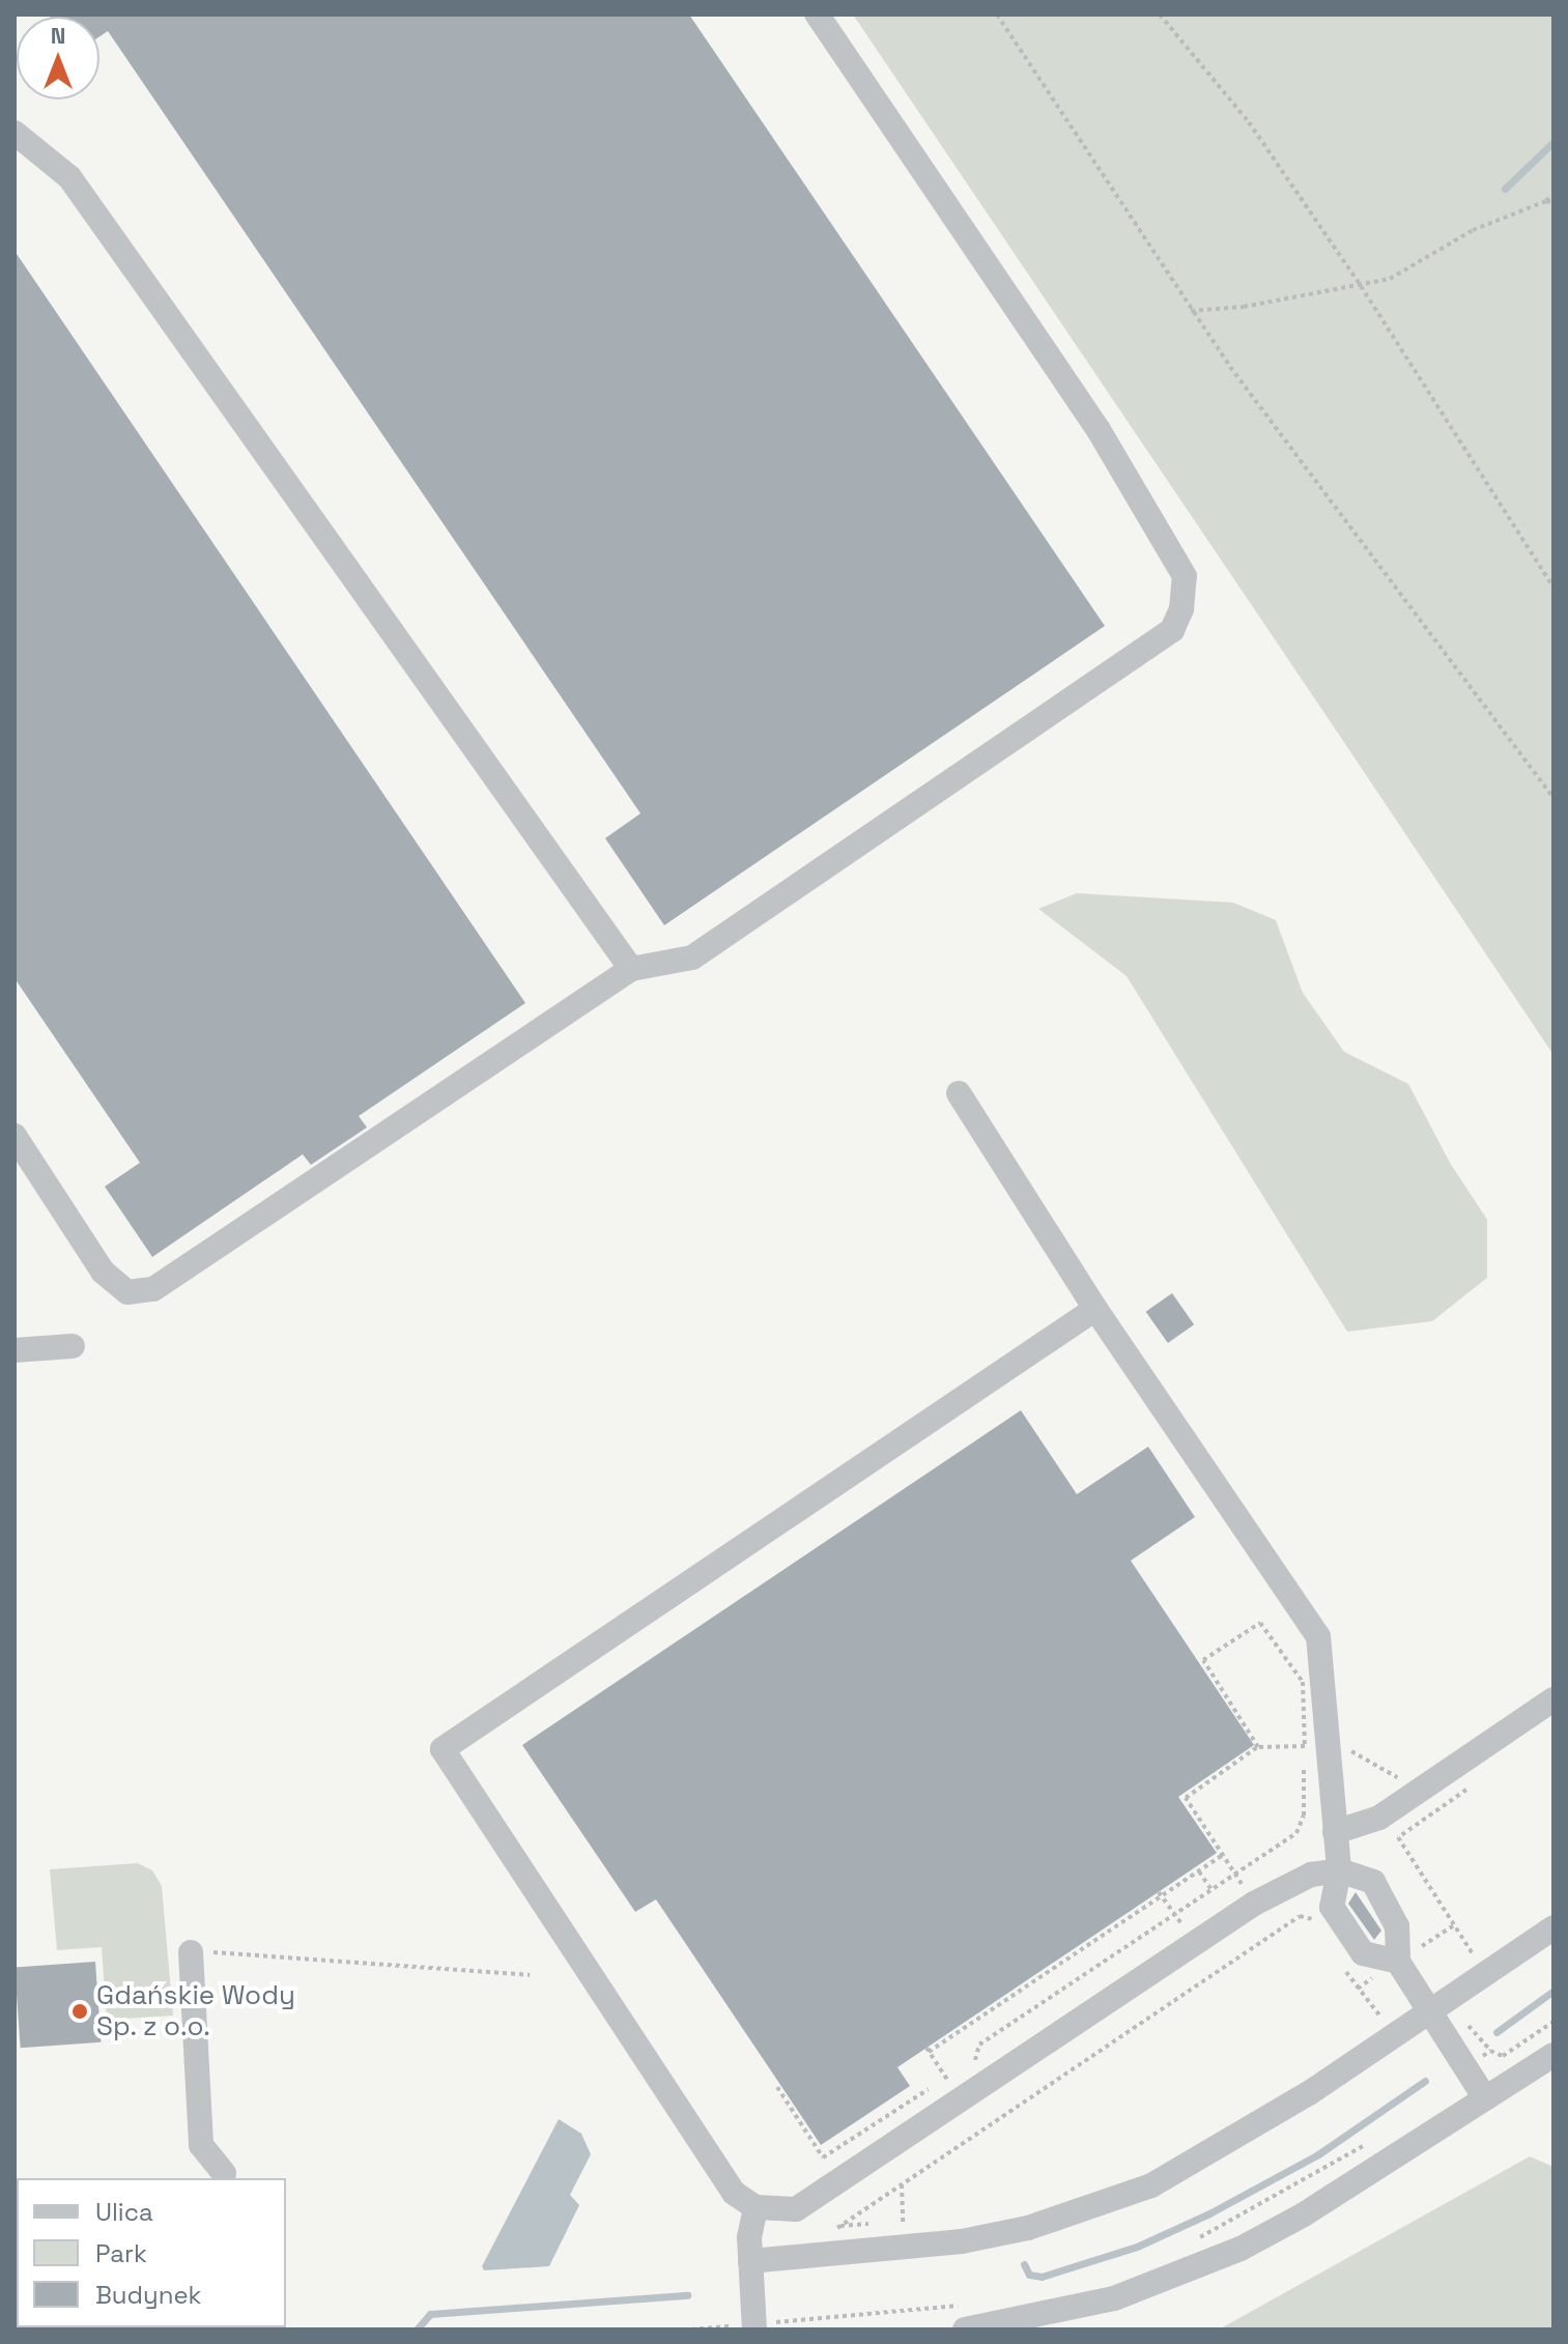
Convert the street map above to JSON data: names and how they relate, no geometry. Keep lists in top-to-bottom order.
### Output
{
  "places": ["Gdańskie Wody Sp. z o.o."],
  "legend": ["Ulica", "Park", "Budynek"],
  "north": "top"
}
